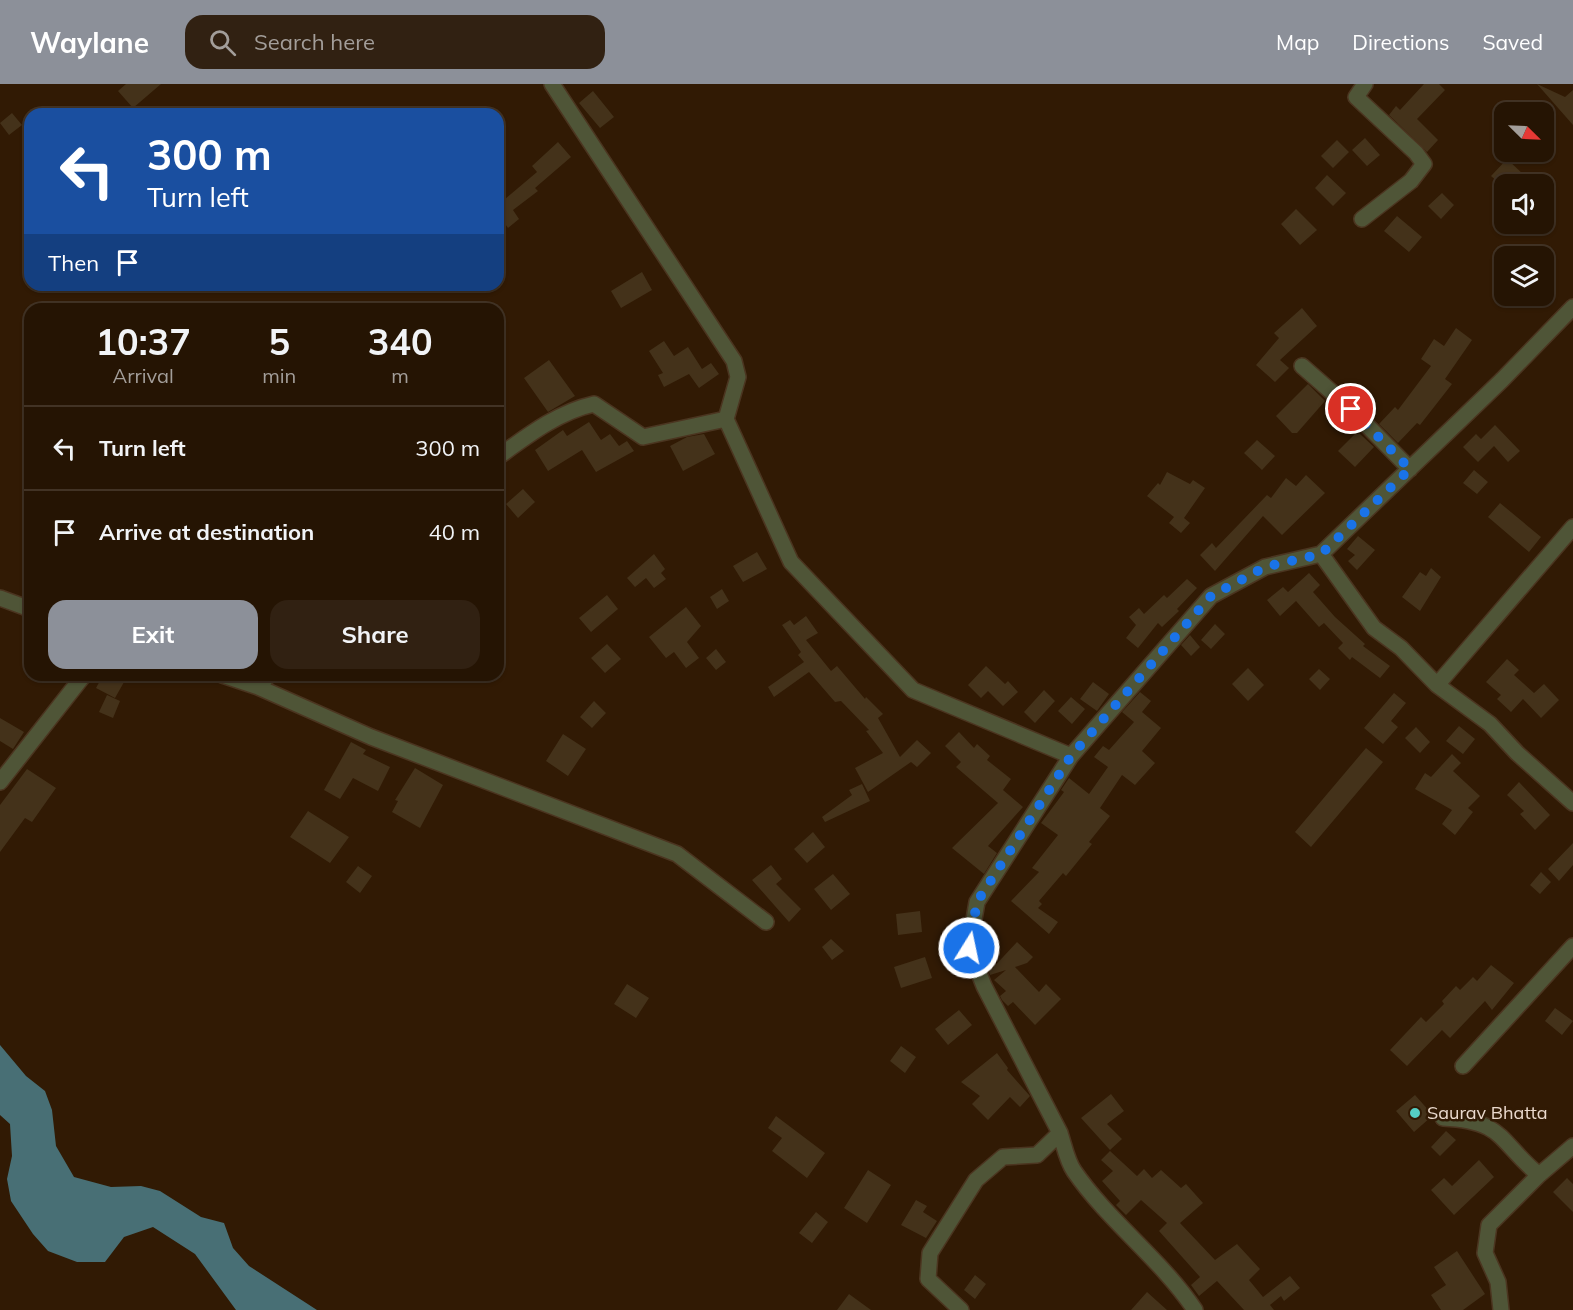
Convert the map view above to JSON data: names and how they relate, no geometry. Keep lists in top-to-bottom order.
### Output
{
  "places": ["Saurav Bhatta"],
  "north": "bottom right",
  "page": {
    "header": "Waylane",
    "search": "Search here",
    "nav": ["Map", "Directions", "Saved"],
    "turn": ["300 m", "Turn left"],
    "then": "Then",
    "eta": [
      "10:37",
      "Arrival",
      "5",
      "min",
      "340",
      "m"
    ],
    "list": [
      {
        "name": "Turn left",
        "value": "300 m"
      },
      {
        "name": "Arrive at destination",
        "value": "40 m"
      }
    ],
    "buttons": ["Exit", "Share"]
  }
}
